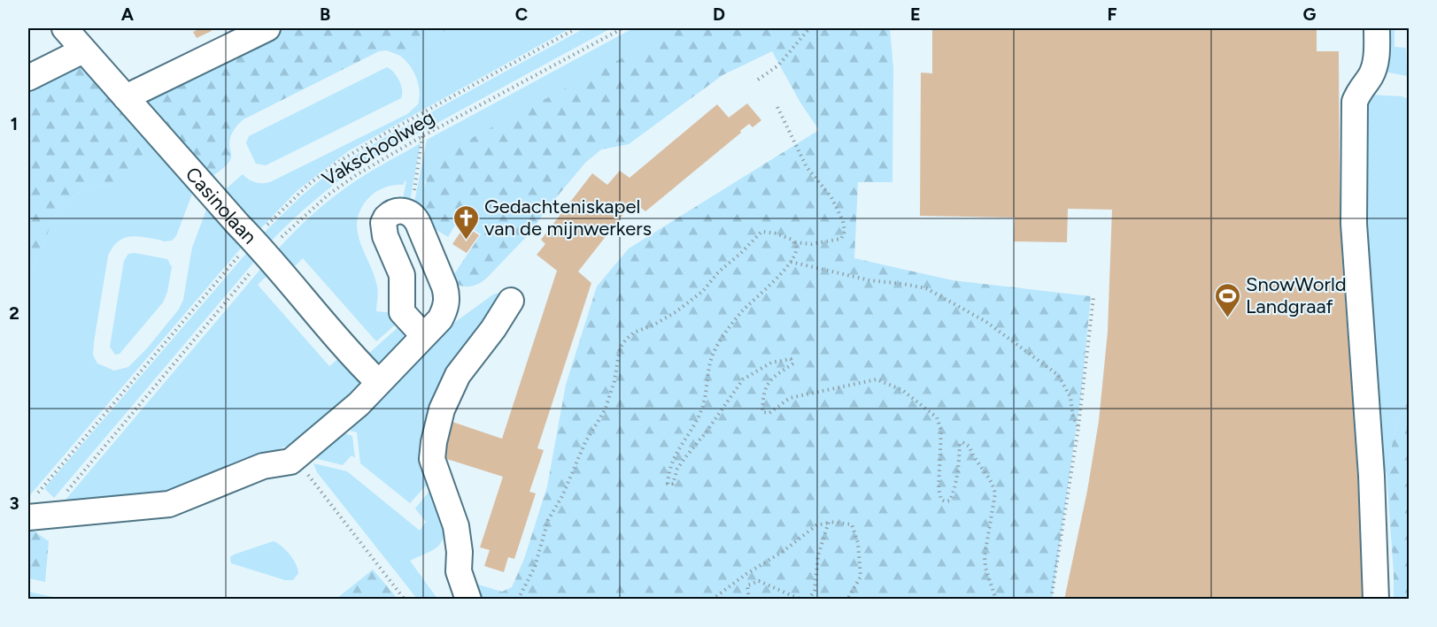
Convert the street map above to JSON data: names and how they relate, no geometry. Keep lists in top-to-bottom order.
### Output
{
  "streets": {
    "street": ["Casinolaan"],
    "path": ["Vakschoolweg"]
  },
  "crossings": [
    ["Vakschoolweg", "Casinolaan"]
  ],
  "places": {
    "church": ["Gedachteniskapel van de mijnwerkers"],
    "sports": ["SnowWorld Landgraaf"]
  },
  "grid": {
    "columns": [
      "A",
      "B",
      "C",
      "D",
      "E",
      "F",
      "G"
    ],
    "rows": ["1", "2", "3"]
  }
}
